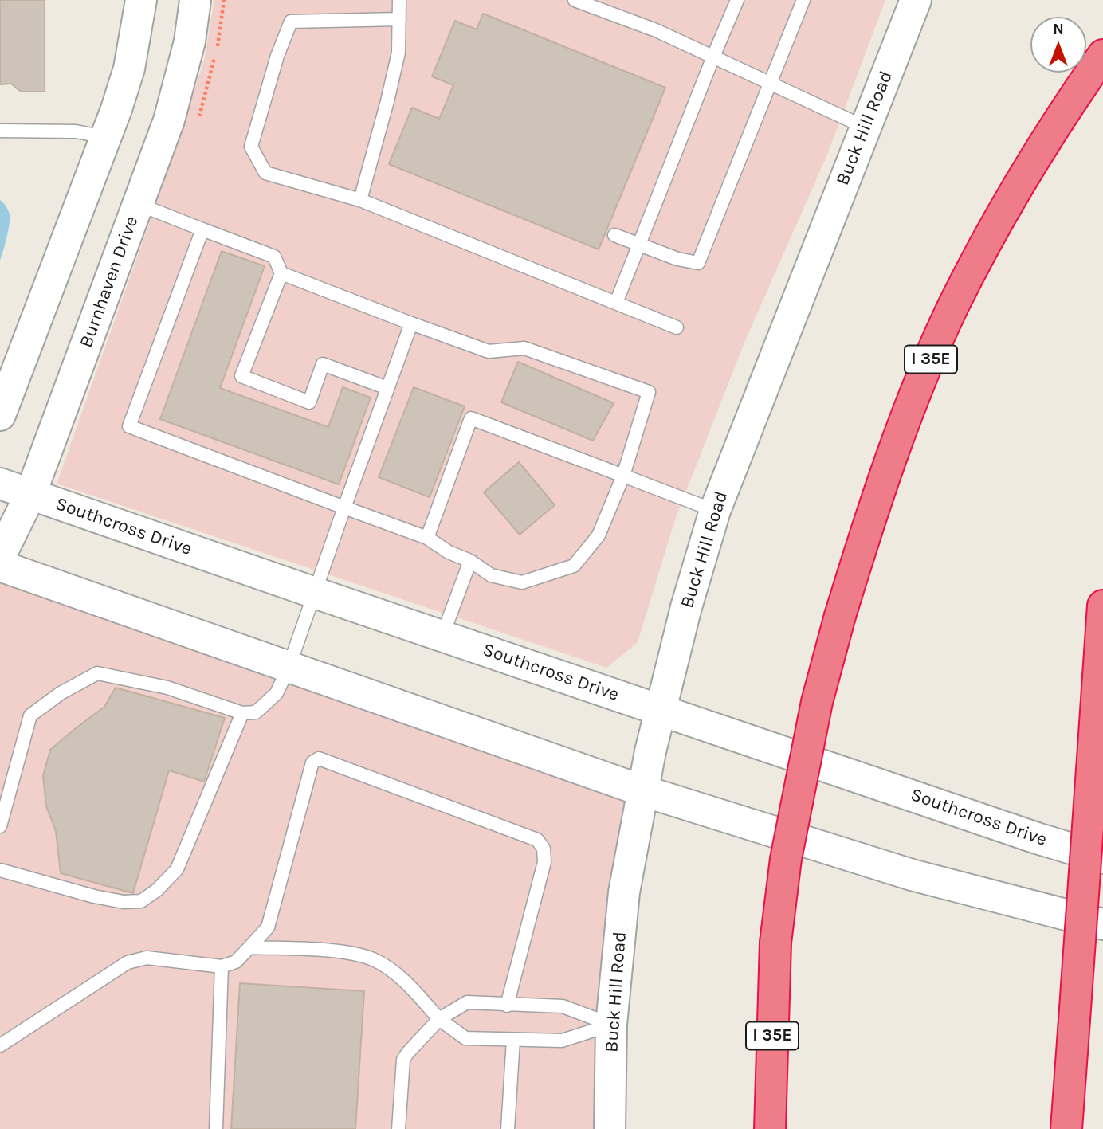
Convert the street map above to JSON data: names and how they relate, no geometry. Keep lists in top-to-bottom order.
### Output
{
  "streets": {
    "highway": ["I 35E"],
    "street": ["Buck Hill Road", "Burnhaven Drive", "Southcross Drive"]
  },
  "crossings": [
    ["Buck Hill Road", "Southcross Drive"],
    ["Burnhaven Drive", "Southcross Drive"]
  ],
  "north": "top"
}
